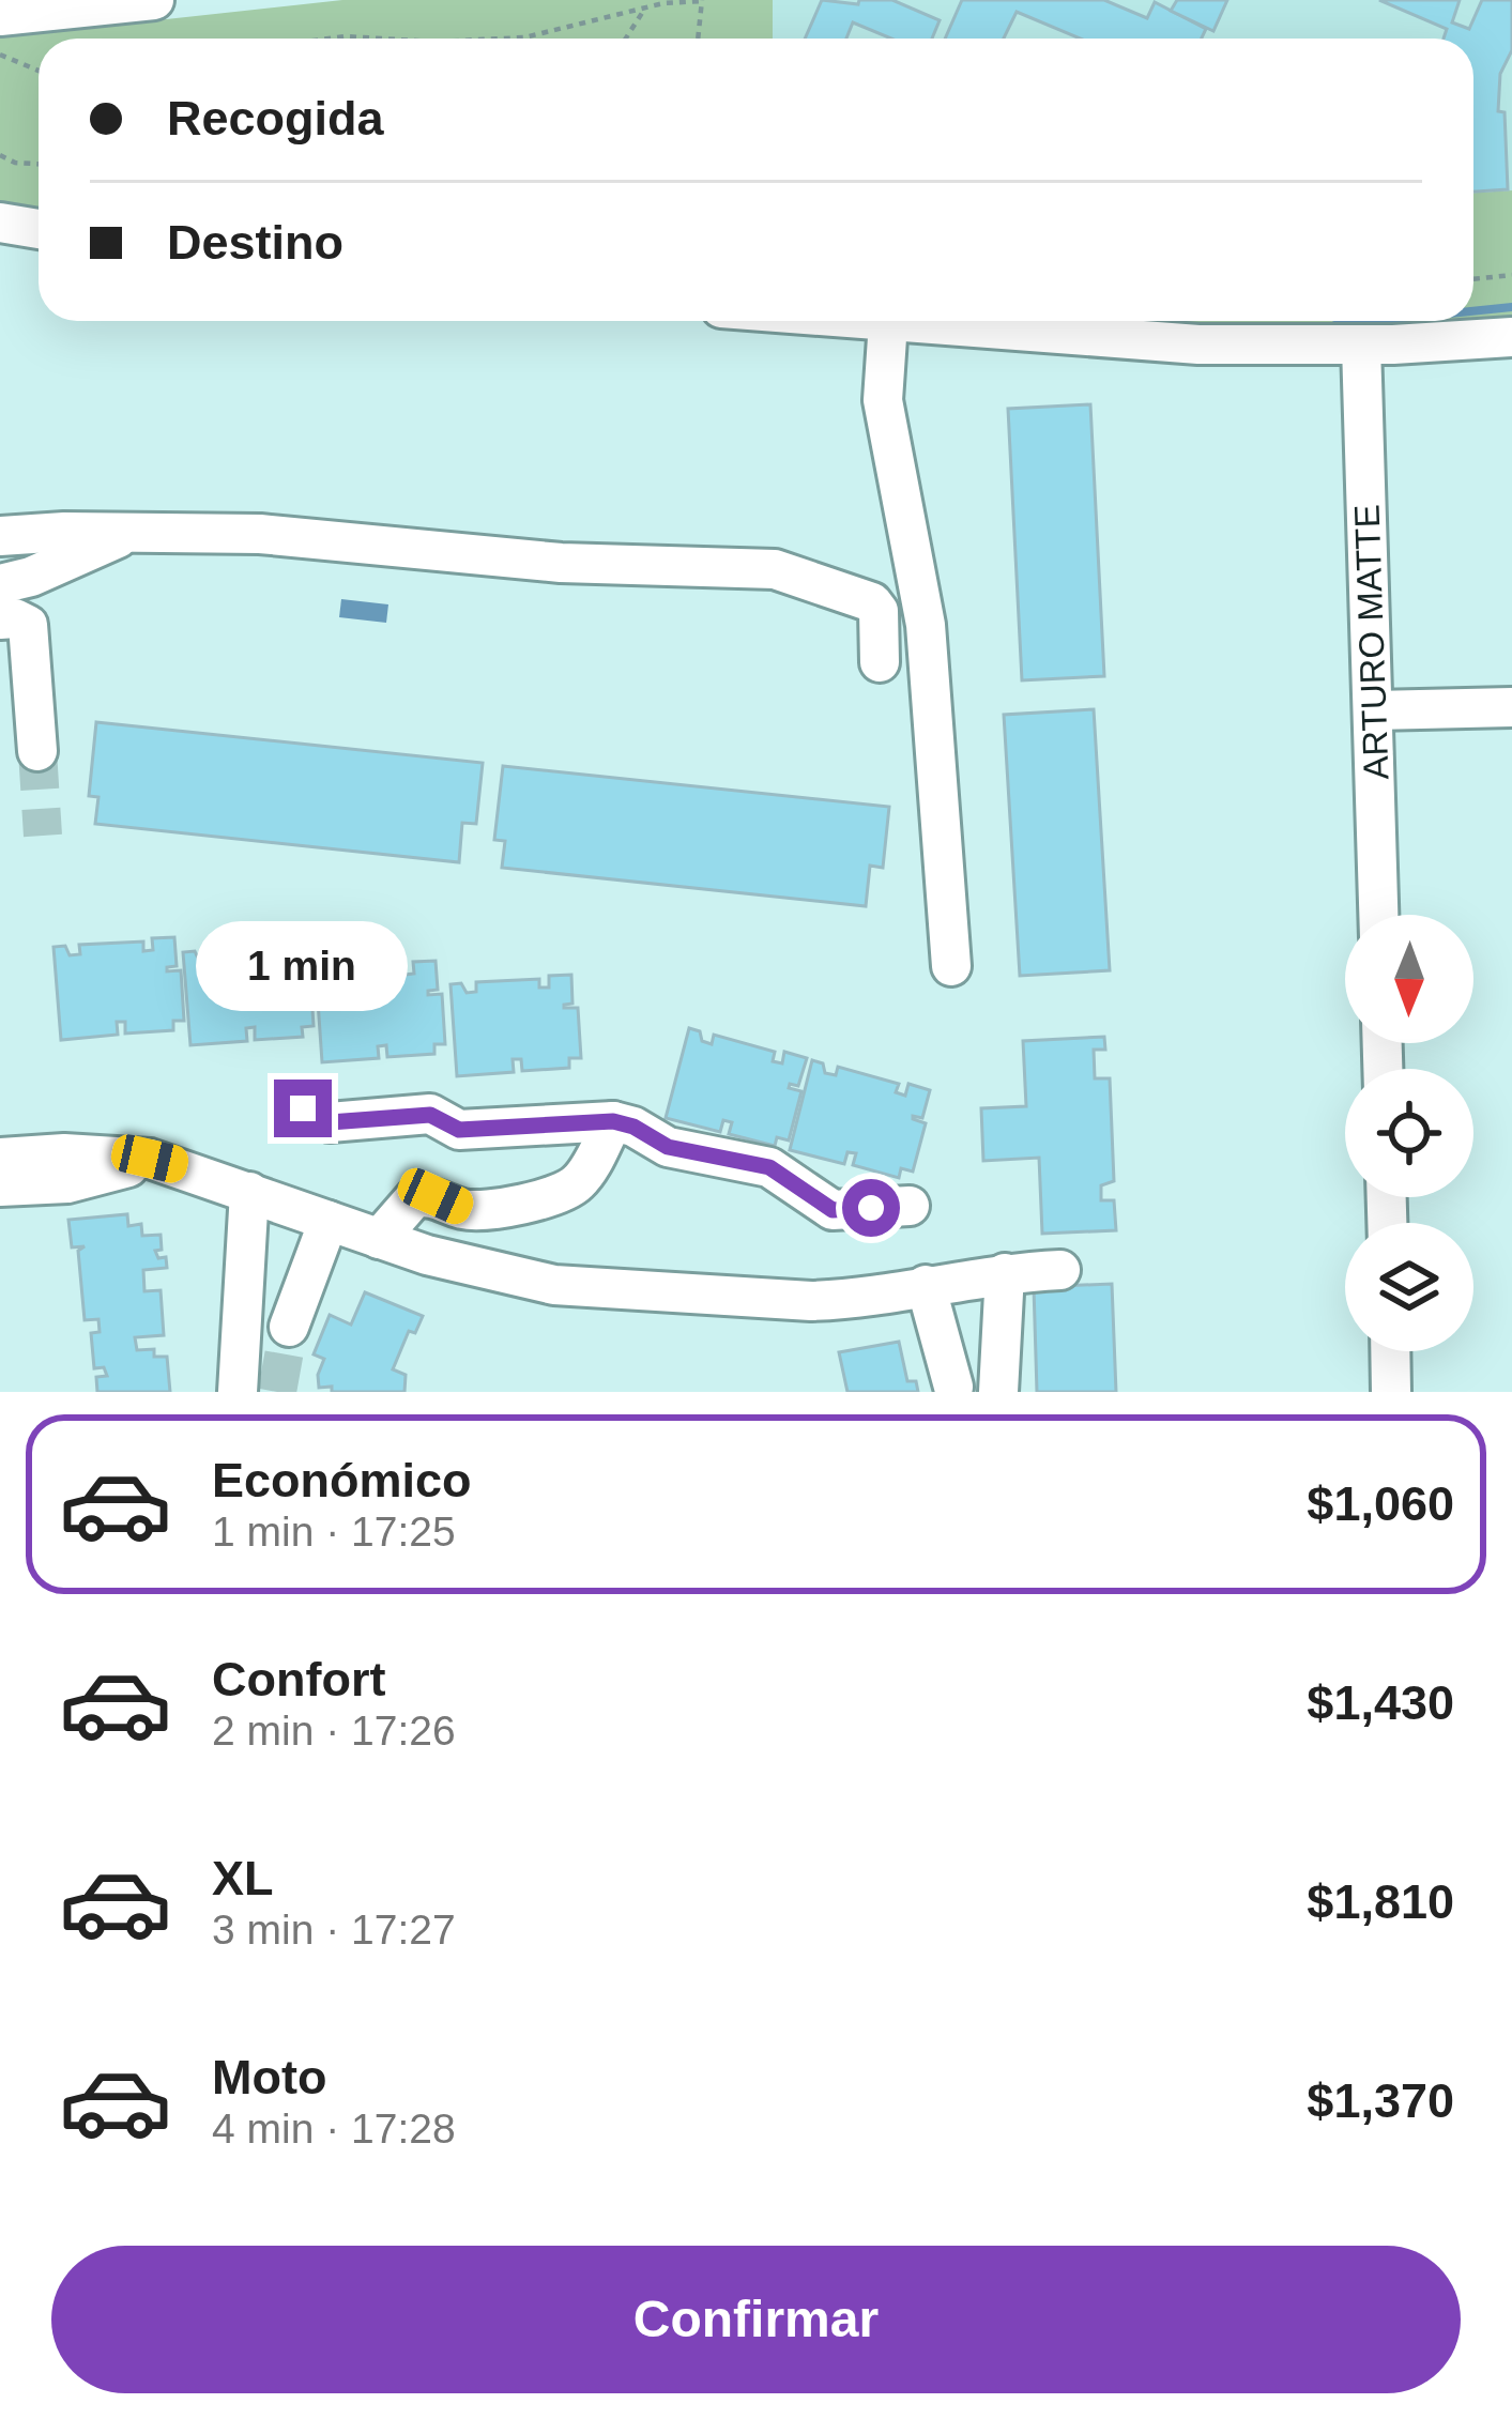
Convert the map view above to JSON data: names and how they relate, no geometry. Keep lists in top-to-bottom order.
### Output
{
  "streets": {
    "street": ["ARTURO MATTE"]
  },
  "north": "bottom",
  "page": {
    "banner": ["Recogida", "Destino"],
    "bubble": "1 min",
    "list": [
      {
        "name": "Económico",
        "note": "1 min · 17:25",
        "value": "$1,060"
      },
      {
        "name": "Confort",
        "note": "2 min · 17:26",
        "value": "$1,430"
      },
      {
        "name": "XL",
        "note": "3 min · 17:27",
        "value": "$1,810"
      },
      {
        "name": "Moto",
        "note": "4 min · 17:28",
        "value": "$1,370"
      }
    ],
    "buttons": "Confirmar"
  }
}
